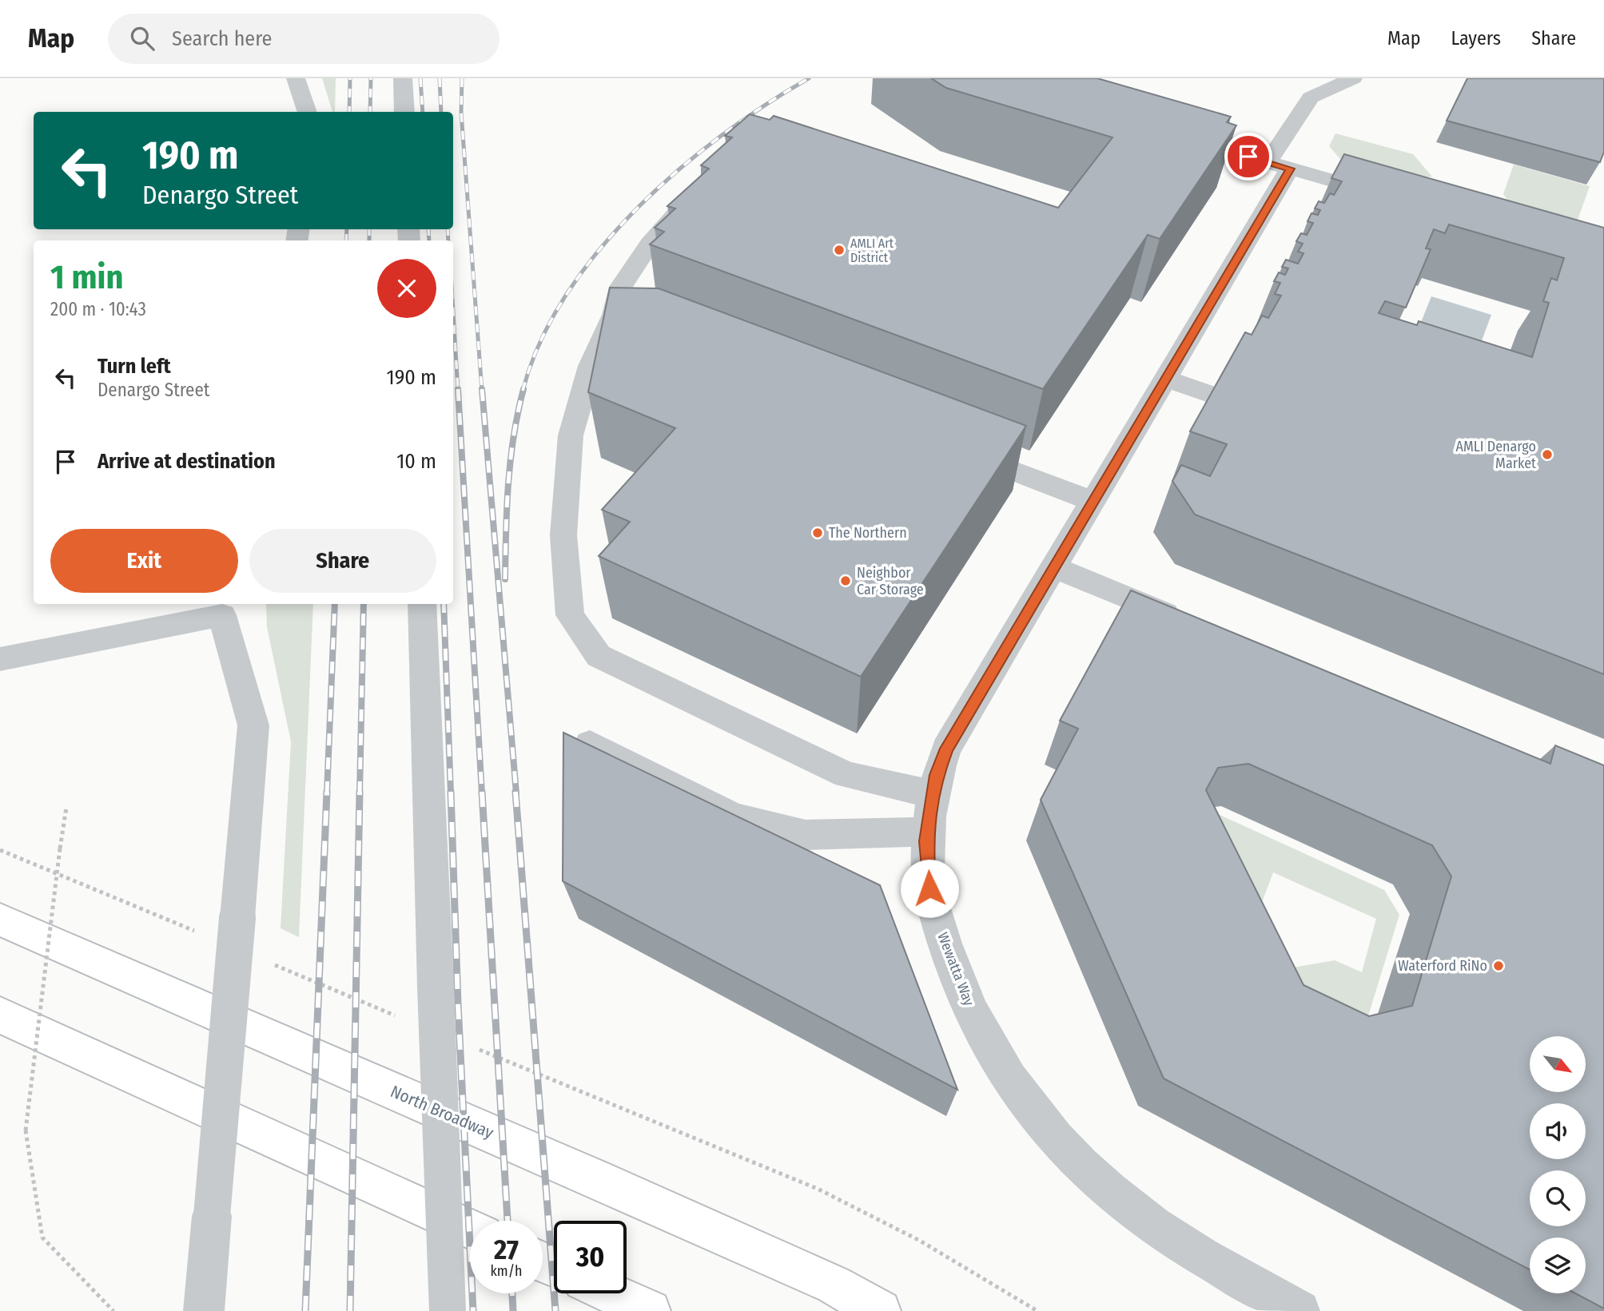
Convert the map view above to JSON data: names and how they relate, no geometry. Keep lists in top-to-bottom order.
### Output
{
  "streets": {
    "main road": ["North Broadway"],
    "street": ["Wewatta Way"]
  },
  "places": [
    "AMLI Art District",
    "AMLI Denargo Market",
    "The Northern",
    "Neighbor Car Storage",
    "Waterford RiNo"
  ],
  "north": "bottom right",
  "page": {
    "header": "Map",
    "search": "Search here",
    "nav": ["Map", "Layers", "Share"],
    "turn": ["190 m", "Denargo Street"],
    "heading": ["1 min", "200 m · 10:43"],
    "list": [
      {
        "name": "Turn left",
        "note": "Denargo Street",
        "value": "190 m"
      },
      {
        "name": "Arrive at destination",
        "value": "10 m"
      }
    ],
    "buttons": ["Exit", "Share"],
    "speed": "27 km/h",
    "limit": "30"
  }
}
